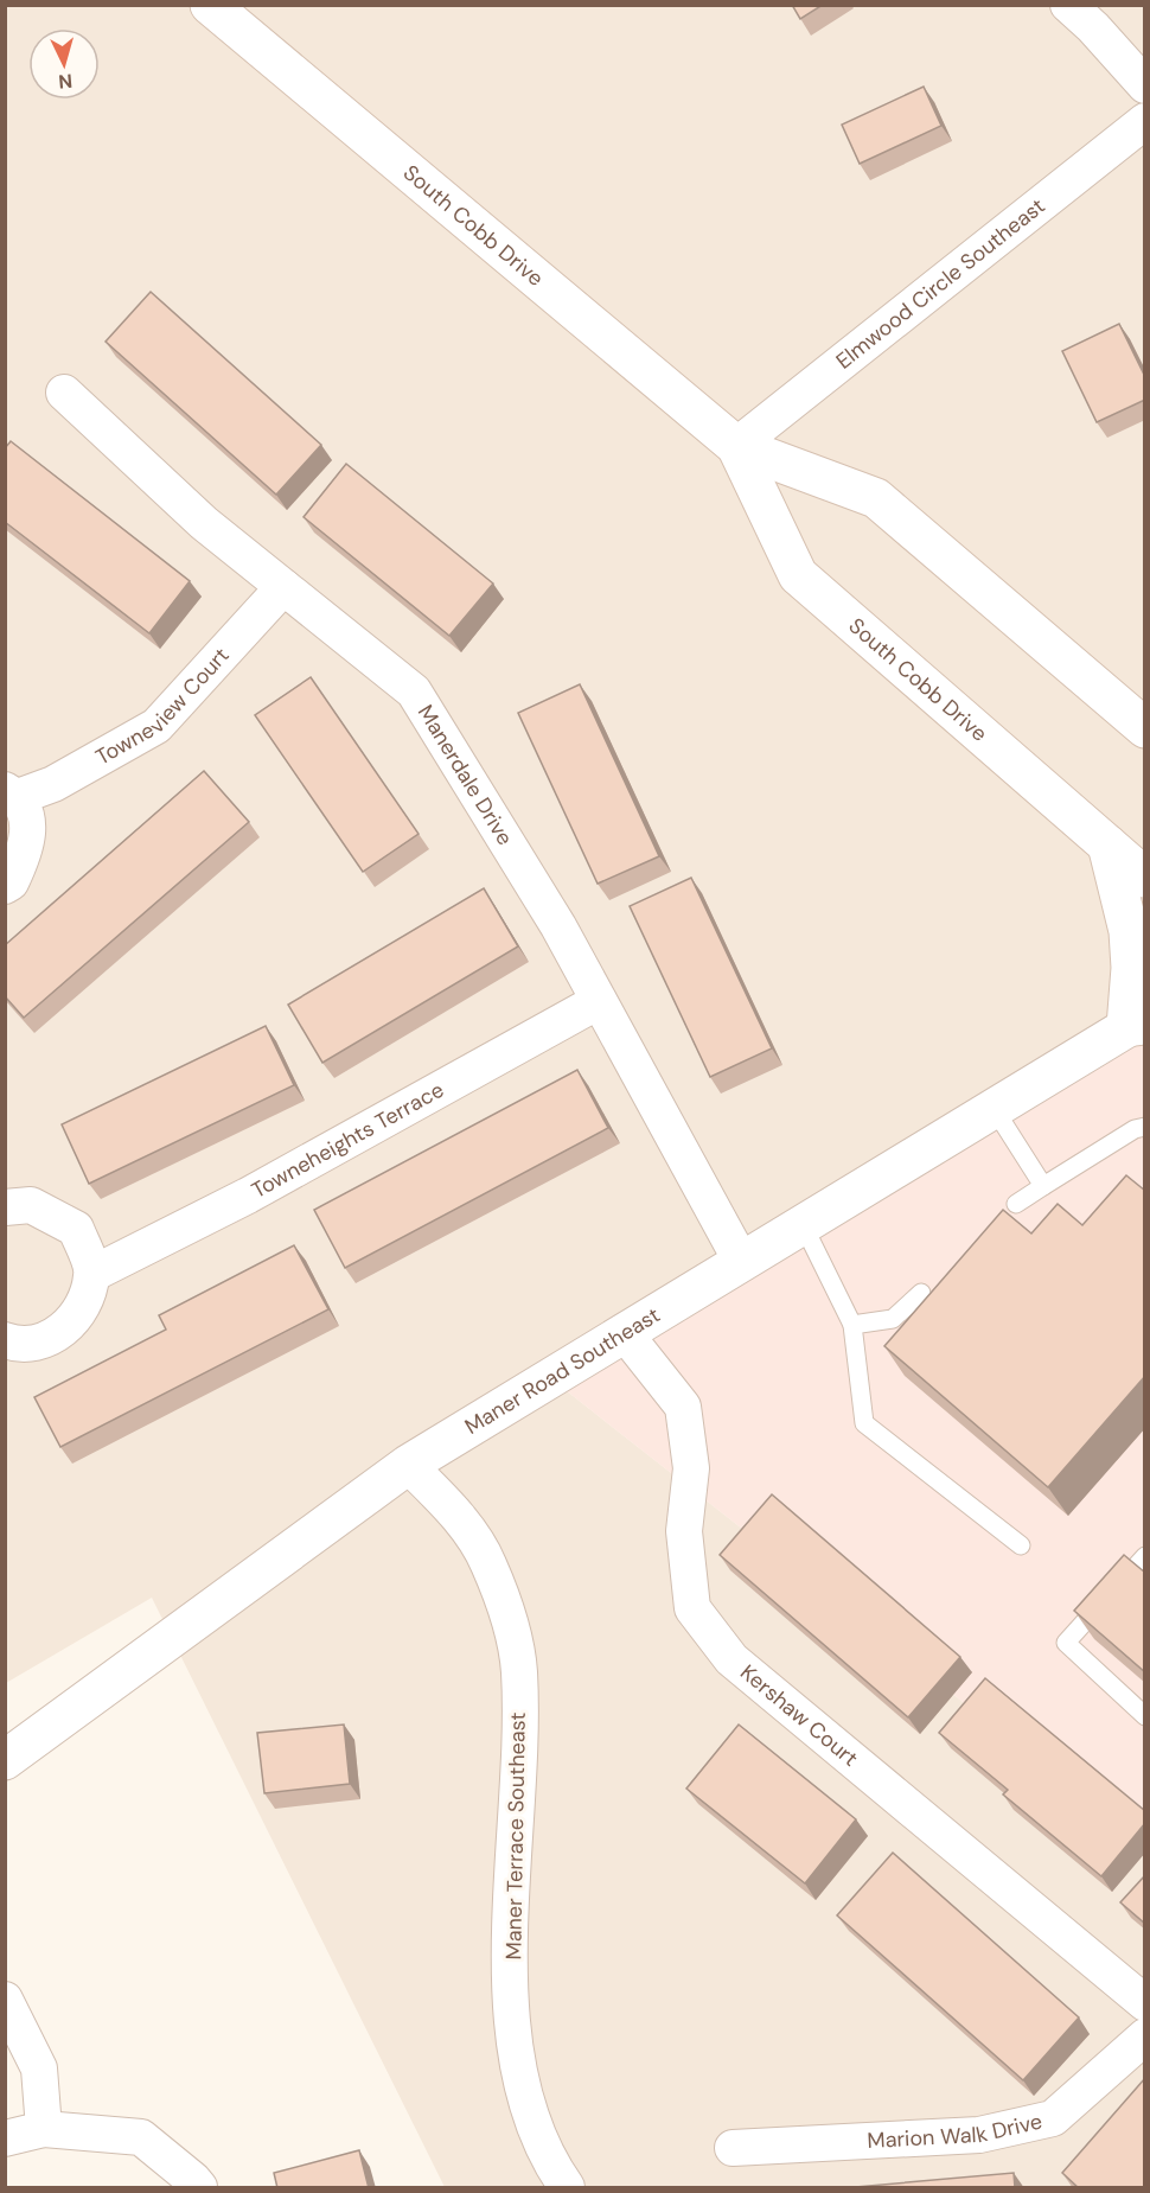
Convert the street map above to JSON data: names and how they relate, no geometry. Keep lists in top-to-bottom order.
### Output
{
  "streets": {
    "main road": ["South Cobb Drive", "Maner Road Southeast"],
    "street": [
      "Elmwood Circle Southeast",
      "Towneview Court",
      "Manerdale Drive",
      "Towneheights Terrace",
      "Kershaw Court",
      "Maner Terrace Southeast",
      "Marion Walk Drive"
    ]
  },
  "crossings": [
    ["South Cobb Drive", "Elmwood Circle Southeast"],
    ["Towneview Court", "Manerdale Drive"],
    ["Manerdale Drive", "Towneheights Terrace"],
    ["Manerdale Drive", "Maner Road Southeast"],
    ["Maner Road Southeast", "Kershaw Court"],
    ["Maner Road Southeast", "Maner Terrace Southeast"]
  ],
  "north": "bottom"
}
